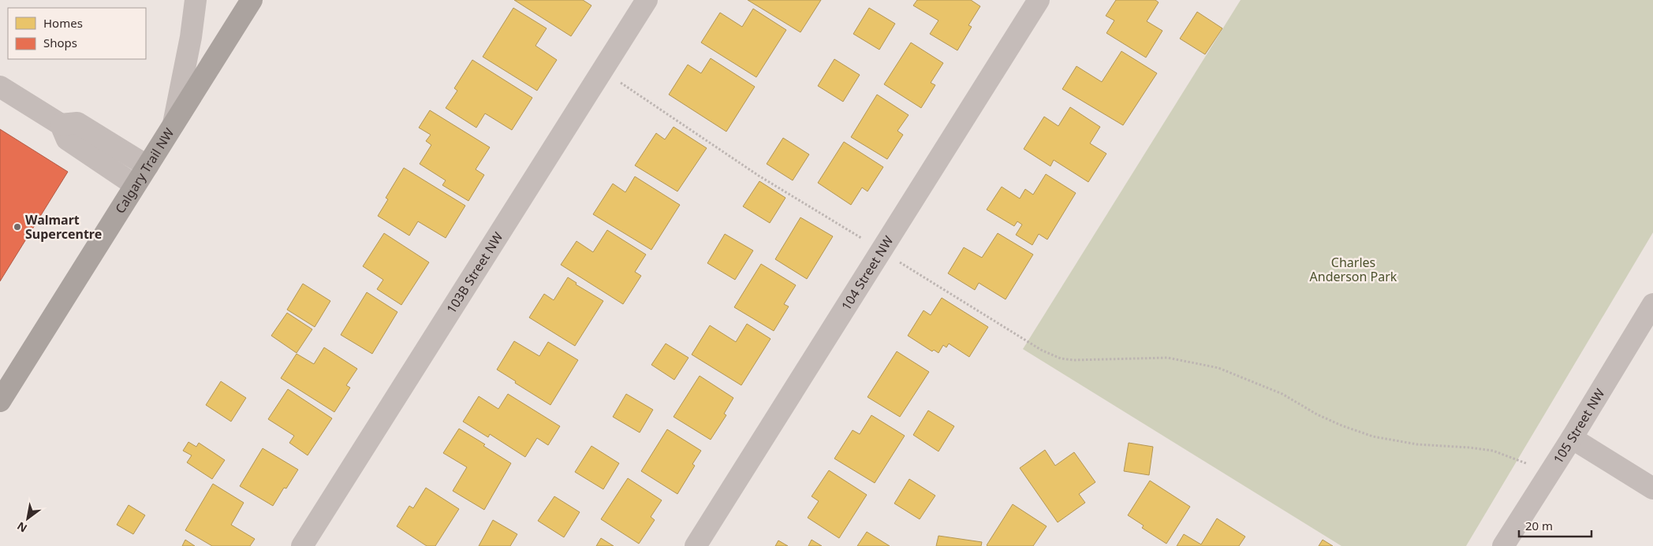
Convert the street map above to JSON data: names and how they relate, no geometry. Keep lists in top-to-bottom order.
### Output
{
  "streets": {
    "highway": ["Calgary Trail NW"],
    "street": ["103B Street NW", "104 Street NW", "105 Street NW"]
  },
  "parks": ["Charles Anderson Park"],
  "places": ["Walmart Supercentre"],
  "legend": ["Homes", "Shops"],
  "scale_bar": "20 m",
  "north": "bottom left"
}
